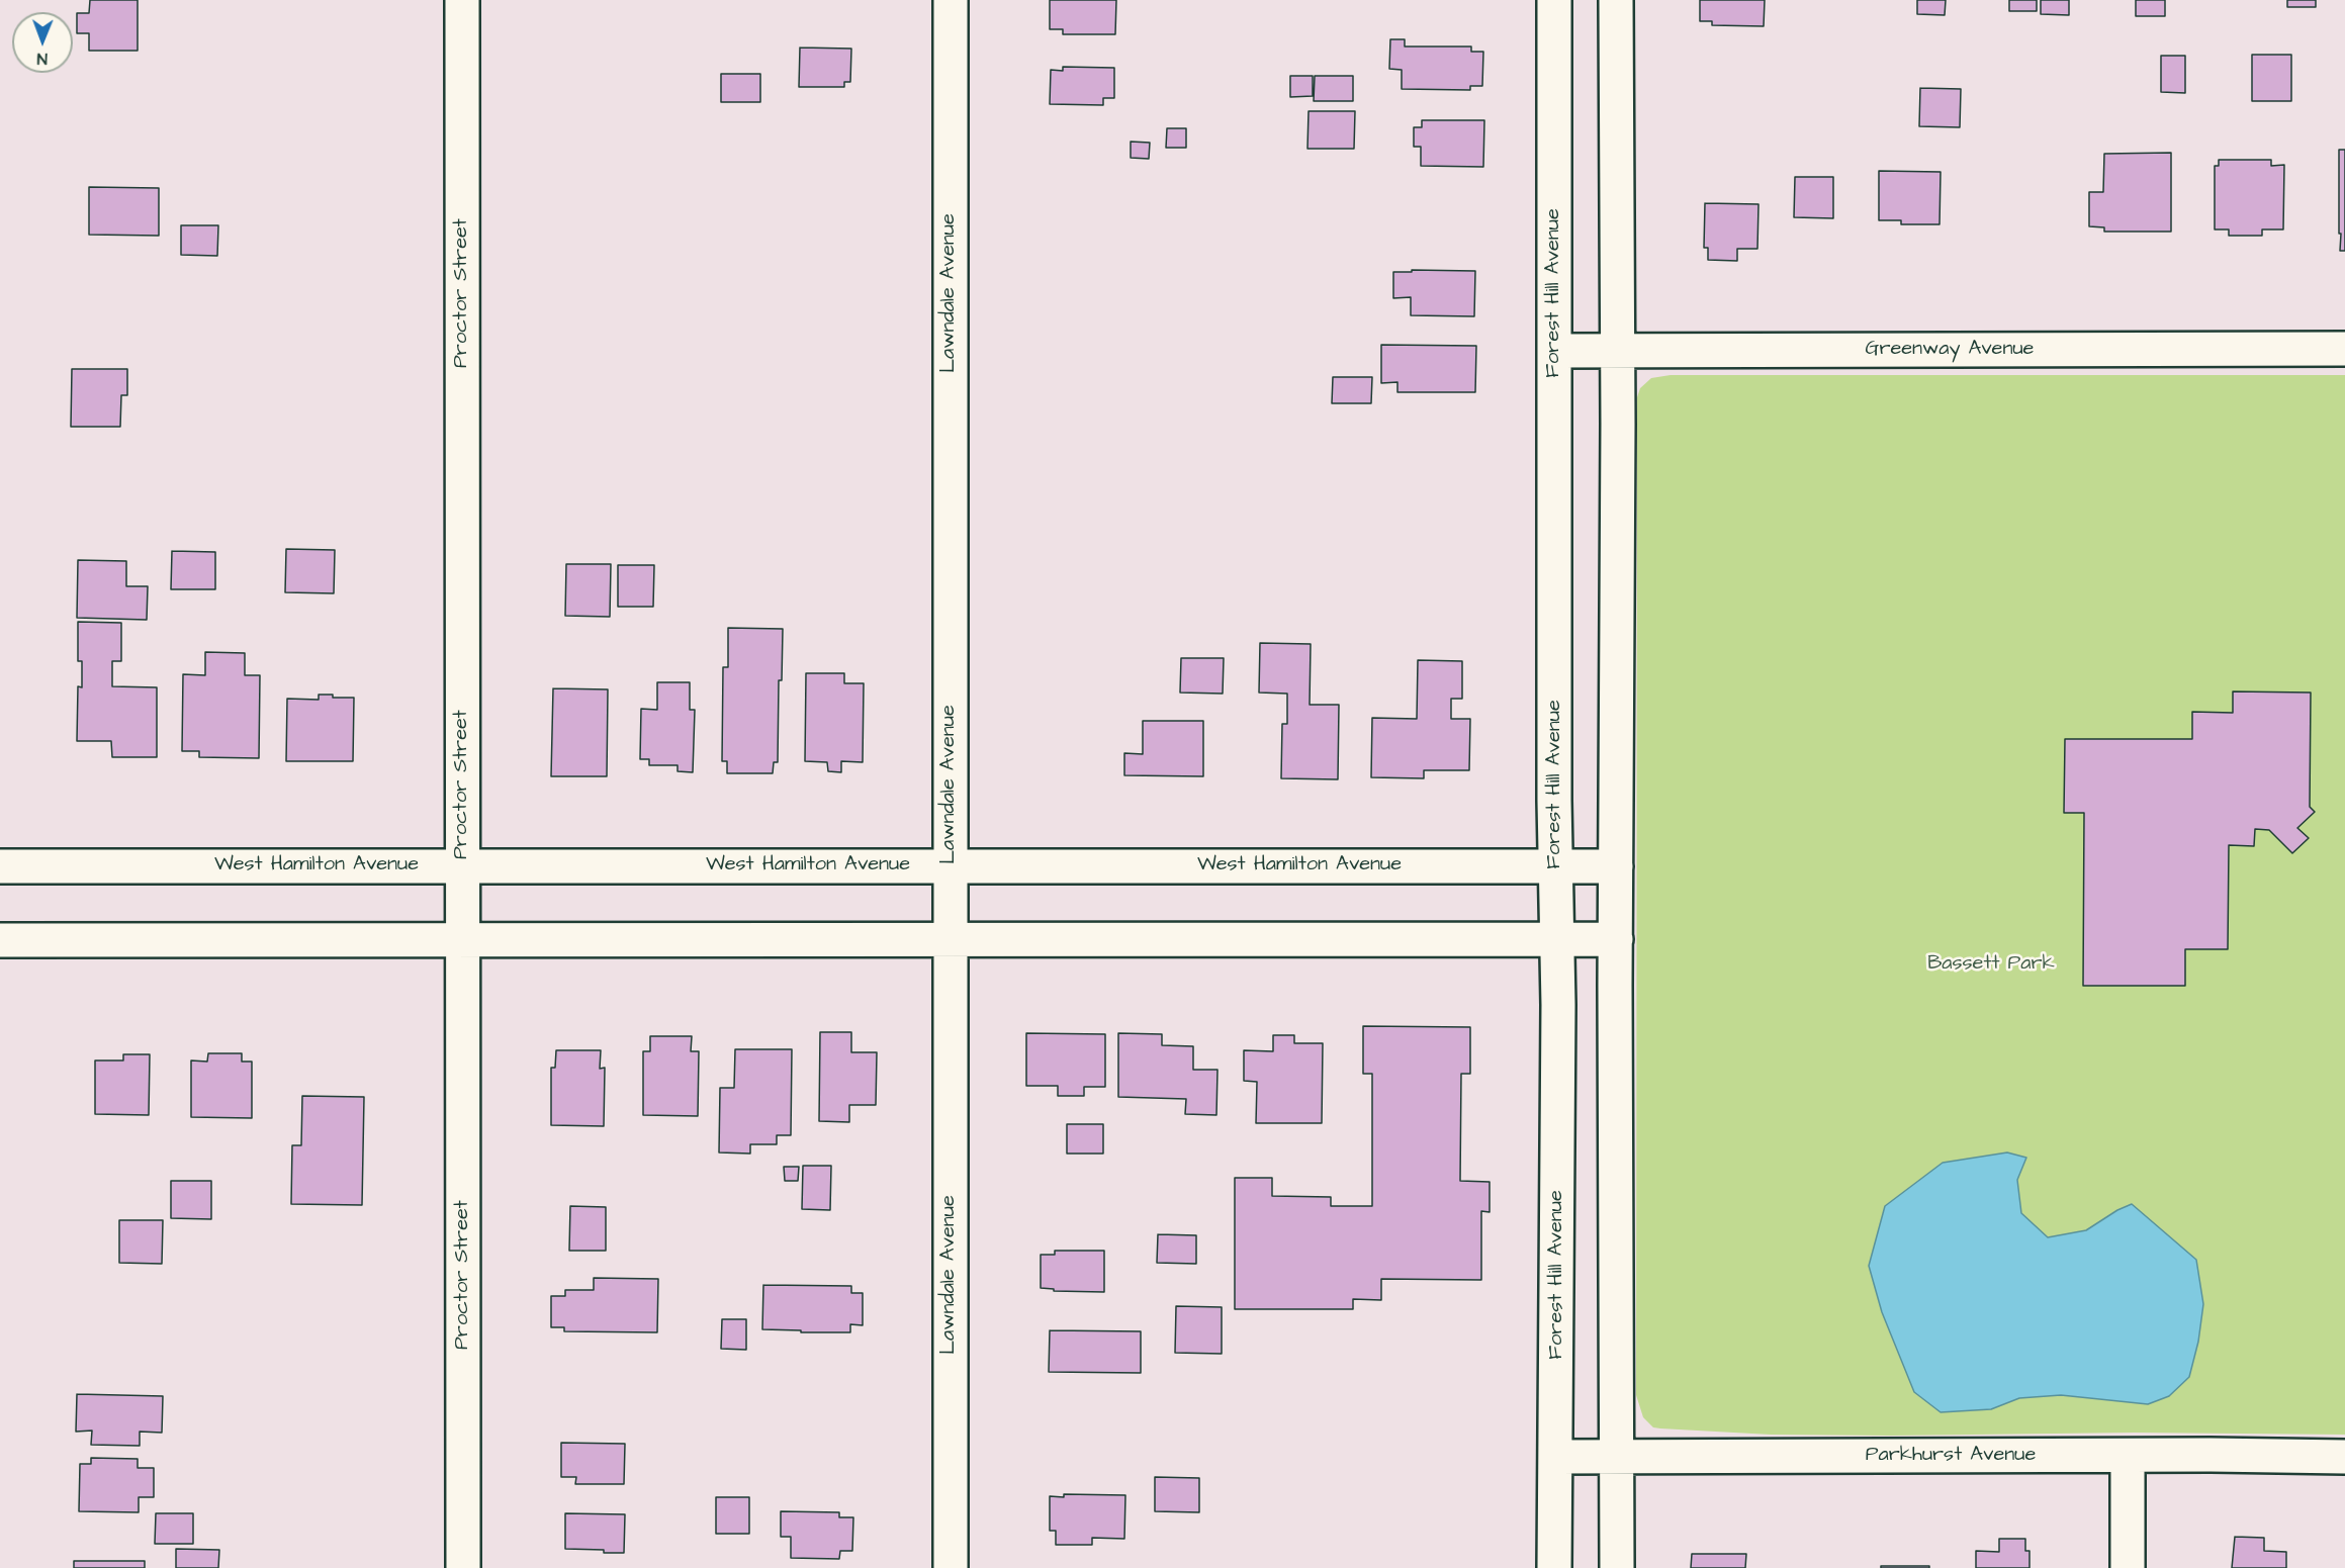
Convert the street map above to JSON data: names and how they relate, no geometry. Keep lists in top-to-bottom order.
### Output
{
  "streets": {
    "street": [
      "Proctor Street",
      "Lawndale Avenue",
      "Forest Hill Avenue",
      "Greenway Avenue",
      "West Hamilton Avenue",
      "Parkhurst Avenue"
    ]
  },
  "crossings": [
    ["Proctor Street", "West Hamilton Avenue"],
    ["Lawndale Avenue", "West Hamilton Avenue"],
    ["Forest Hill Avenue", "Greenway Avenue"],
    ["Forest Hill Avenue", "West Hamilton Avenue"],
    ["Forest Hill Avenue", "Parkhurst Avenue"]
  ],
  "parks": ["Bassett Park"],
  "north": "bottom"
}
